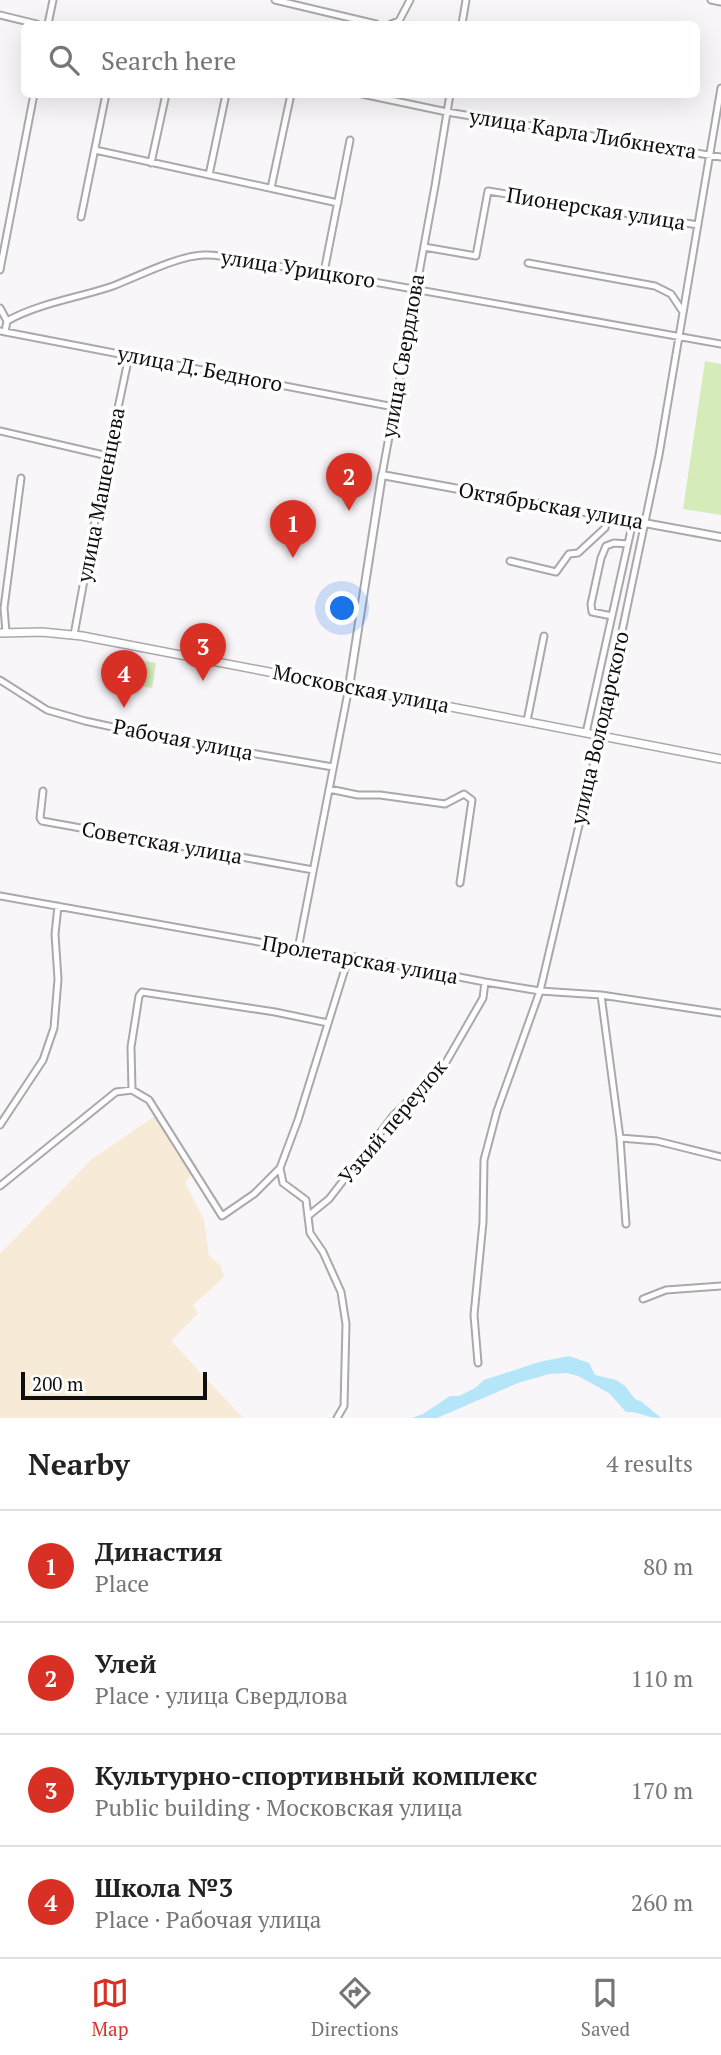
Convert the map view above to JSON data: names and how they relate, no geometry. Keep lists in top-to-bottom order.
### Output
{
  "streets": {
    "main road": ["Московская улица"],
    "street": [
      "улица Карла Либкнехта",
      "Пионерская улица",
      "улица Урицкого",
      "улица Свердлова",
      "улица Д. Бедного",
      "улица Машенцева",
      "Октябрьская улица",
      "улица Володарского",
      "Рабочая улица",
      "Советская улица",
      "Пролетарская улица",
      "Узкий переулок"
    ]
  },
  "crossings": [
    ["улица Карла Либкнехта", "улица Свердлова"],
    ["улица Карла Либкнехта", "улица Володарского"],
    ["Пионерская улица", "улица Свердлова"],
    ["Пионерская улица", "улица Володарского"],
    ["улица Урицкого", "улица Свердлова"],
    ["улица Урицкого", "улица Володарского"],
    ["улица Свердлова", "улица Д. Бедного"],
    ["улица Свердлова", "Октябрьская улица"],
    ["улица Свердлова", "Московская улица"],
    ["улица Свердлова", "Рабочая улица"],
    ["улица Свердлова", "Советская улица"],
    ["улица Свердлова", "Пролетарская улица"],
    ["улица Д. Бедного", "улица Машенцева"],
    ["улица Машенцева", "Московская улица"],
    ["Октябрьская улица", "улица Володарского"],
    ["Московская улица", "улица Володарского"],
    ["улица Володарского", "Пролетарская улица"],
    ["Пролетарская улица", "Узкий переулок"]
  ],
  "scale_bar": "200 m",
  "page": {
    "search": "Search here",
    "pins": [
      "2",
      "1",
      "3",
      "4"
    ],
    "scale": "200 m",
    "heading": ["Nearby", "4 results"],
    "list": [
      {
        "mark": "1",
        "name": "Династия",
        "note": "Place",
        "value": "80 m"
      },
      {
        "mark": "2",
        "name": "Улей",
        "note": "Place · улица Свердлова",
        "value": "110 m"
      },
      {
        "mark": "3",
        "name": "Культурно-спортивный комплекс",
        "note": "Public building · Московская улица",
        "value": "170 m"
      },
      {
        "mark": "4",
        "name": "Школа №3",
        "note": "Place · Рабочая улица",
        "value": "260 m"
      }
    ],
    "nav": ["Map", "Directions", "Saved"]
  }
}
